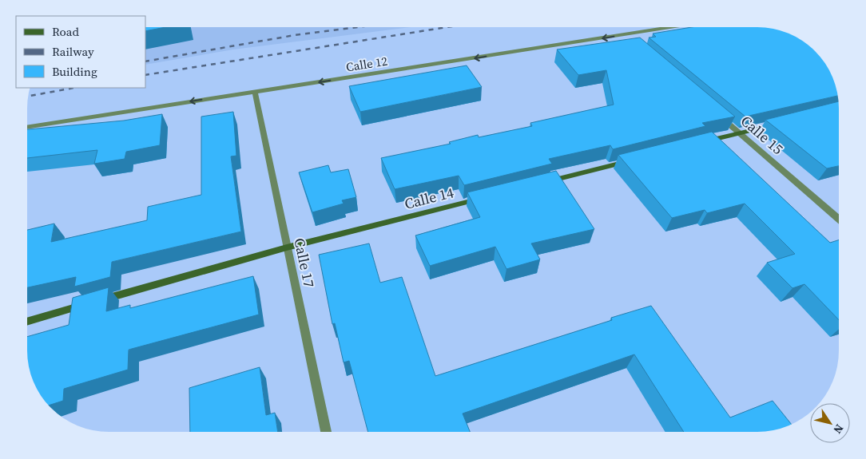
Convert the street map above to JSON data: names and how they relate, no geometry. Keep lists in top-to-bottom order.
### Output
{
  "streets": {
    "main road": ["Calle 14"],
    "street": ["Calle 12", "Calle 15", "Calle 17"]
  },
  "crossings": [
    ["Calle 12", "Calle 17"],
    ["Calle 14", "Calle 17"]
  ],
  "one_way": ["Calle 12"],
  "legend": ["Road", "Railway", "Building"],
  "north": "bottom right"
}
